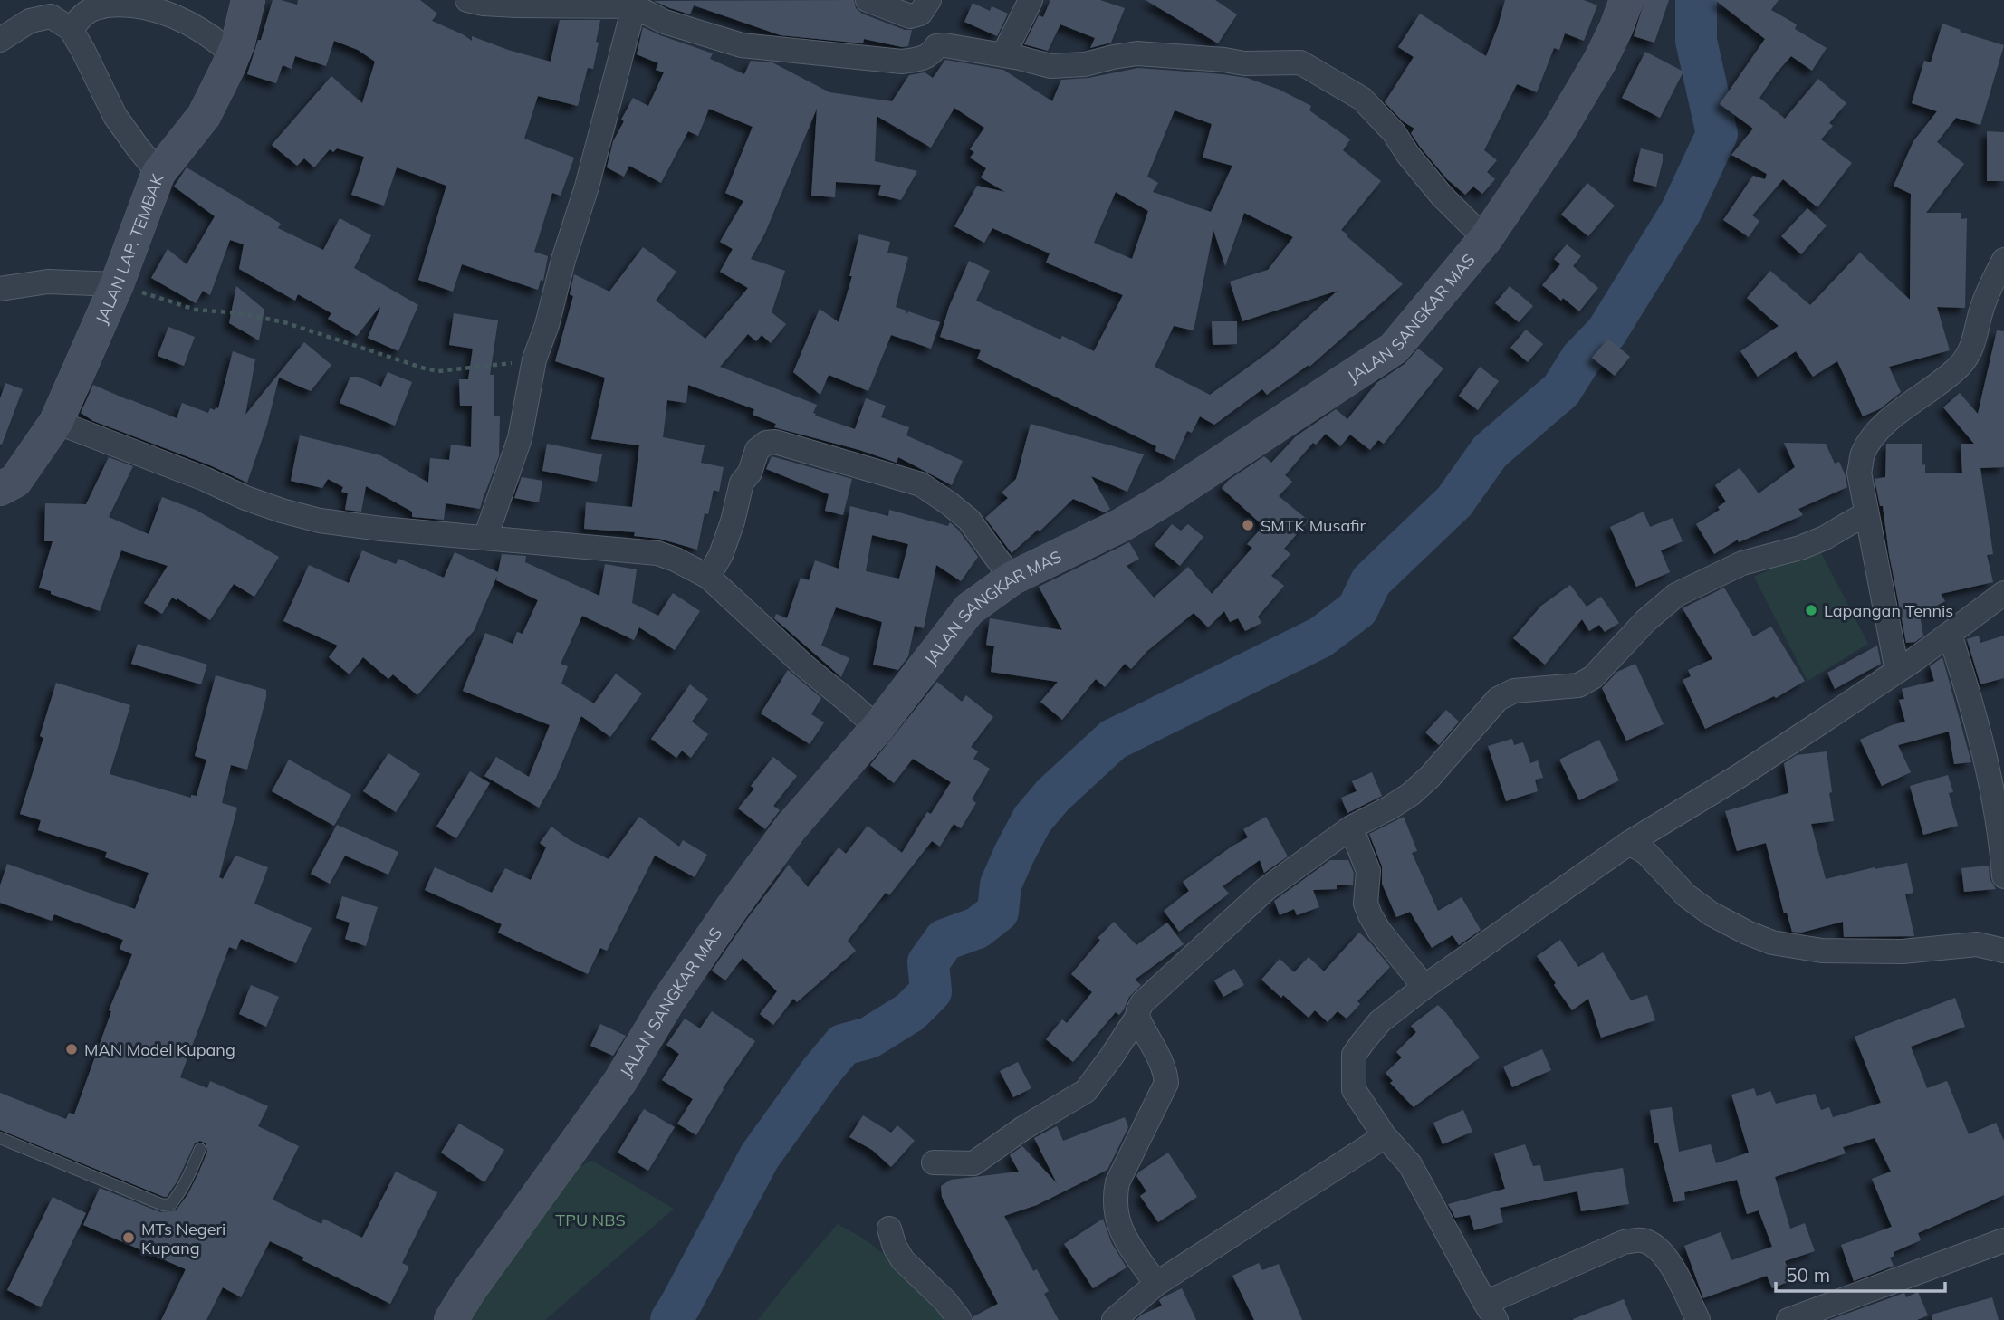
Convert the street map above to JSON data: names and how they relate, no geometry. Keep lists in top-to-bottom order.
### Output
{
  "streets": {
    "street": ["JALAN LAP. TEMBAK", "JALAN SANGKAR MAS"]
  },
  "parks": ["TPU NBS"],
  "places": [
    "SMTK Musafir",
    "Lapangan Tennis",
    "MAN Model Kupang",
    "MTs Negeri Kupang"
  ],
  "scale_bar": "50 m"
}
